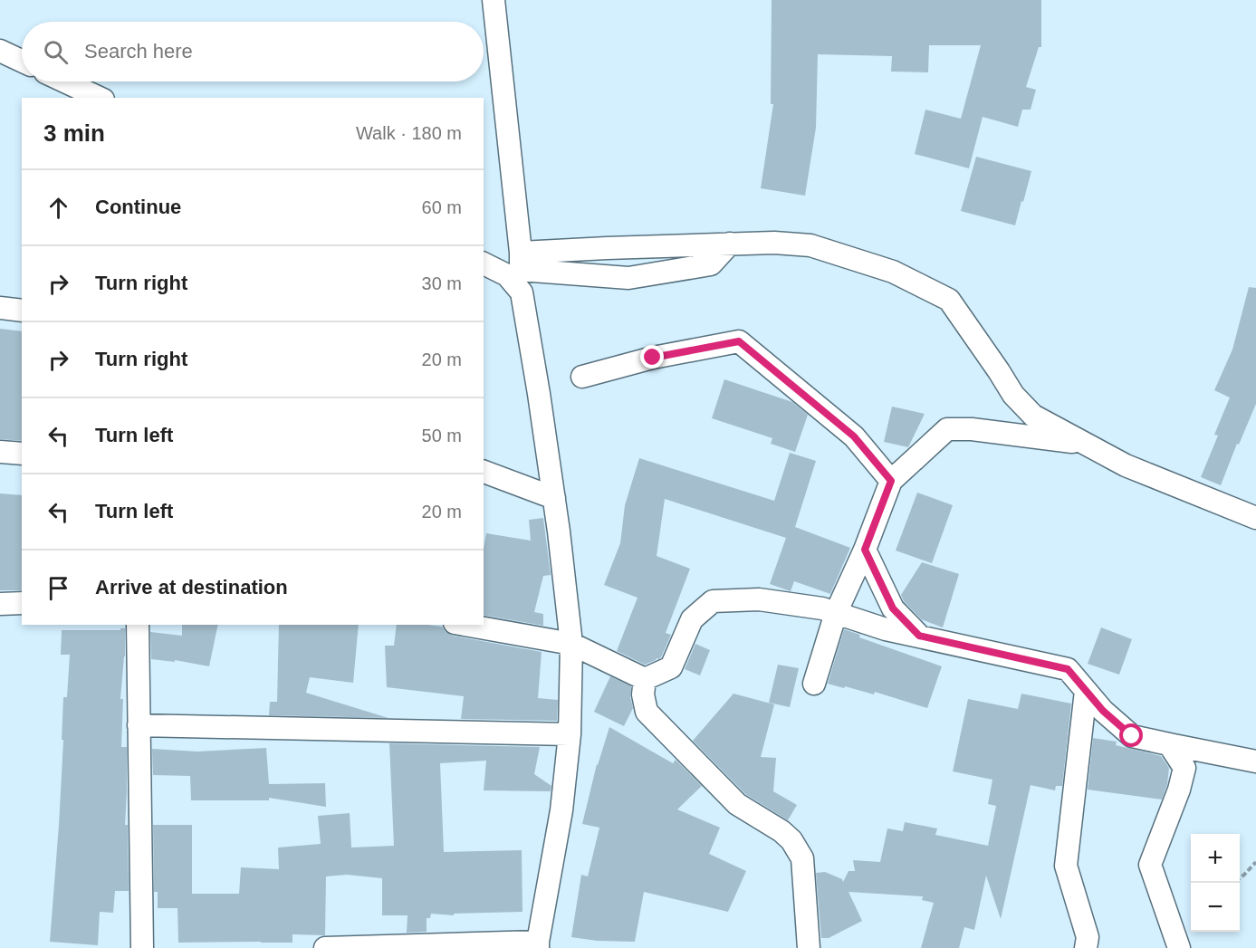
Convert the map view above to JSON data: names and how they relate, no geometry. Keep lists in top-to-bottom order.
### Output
{
  "page": {
    "search": "Search here",
    "heading": ["3 min", "Walk · 180 m"],
    "list": [
      ["Continue", "60 m"],
      ["Turn right", "30 m"],
      ["Turn right", "20 m"],
      ["Turn left", "50 m"],
      ["Turn left", "20 m"],
      "Arrive at destination"
    ],
    "map_buttons": ["+", "−"]
  }
}
